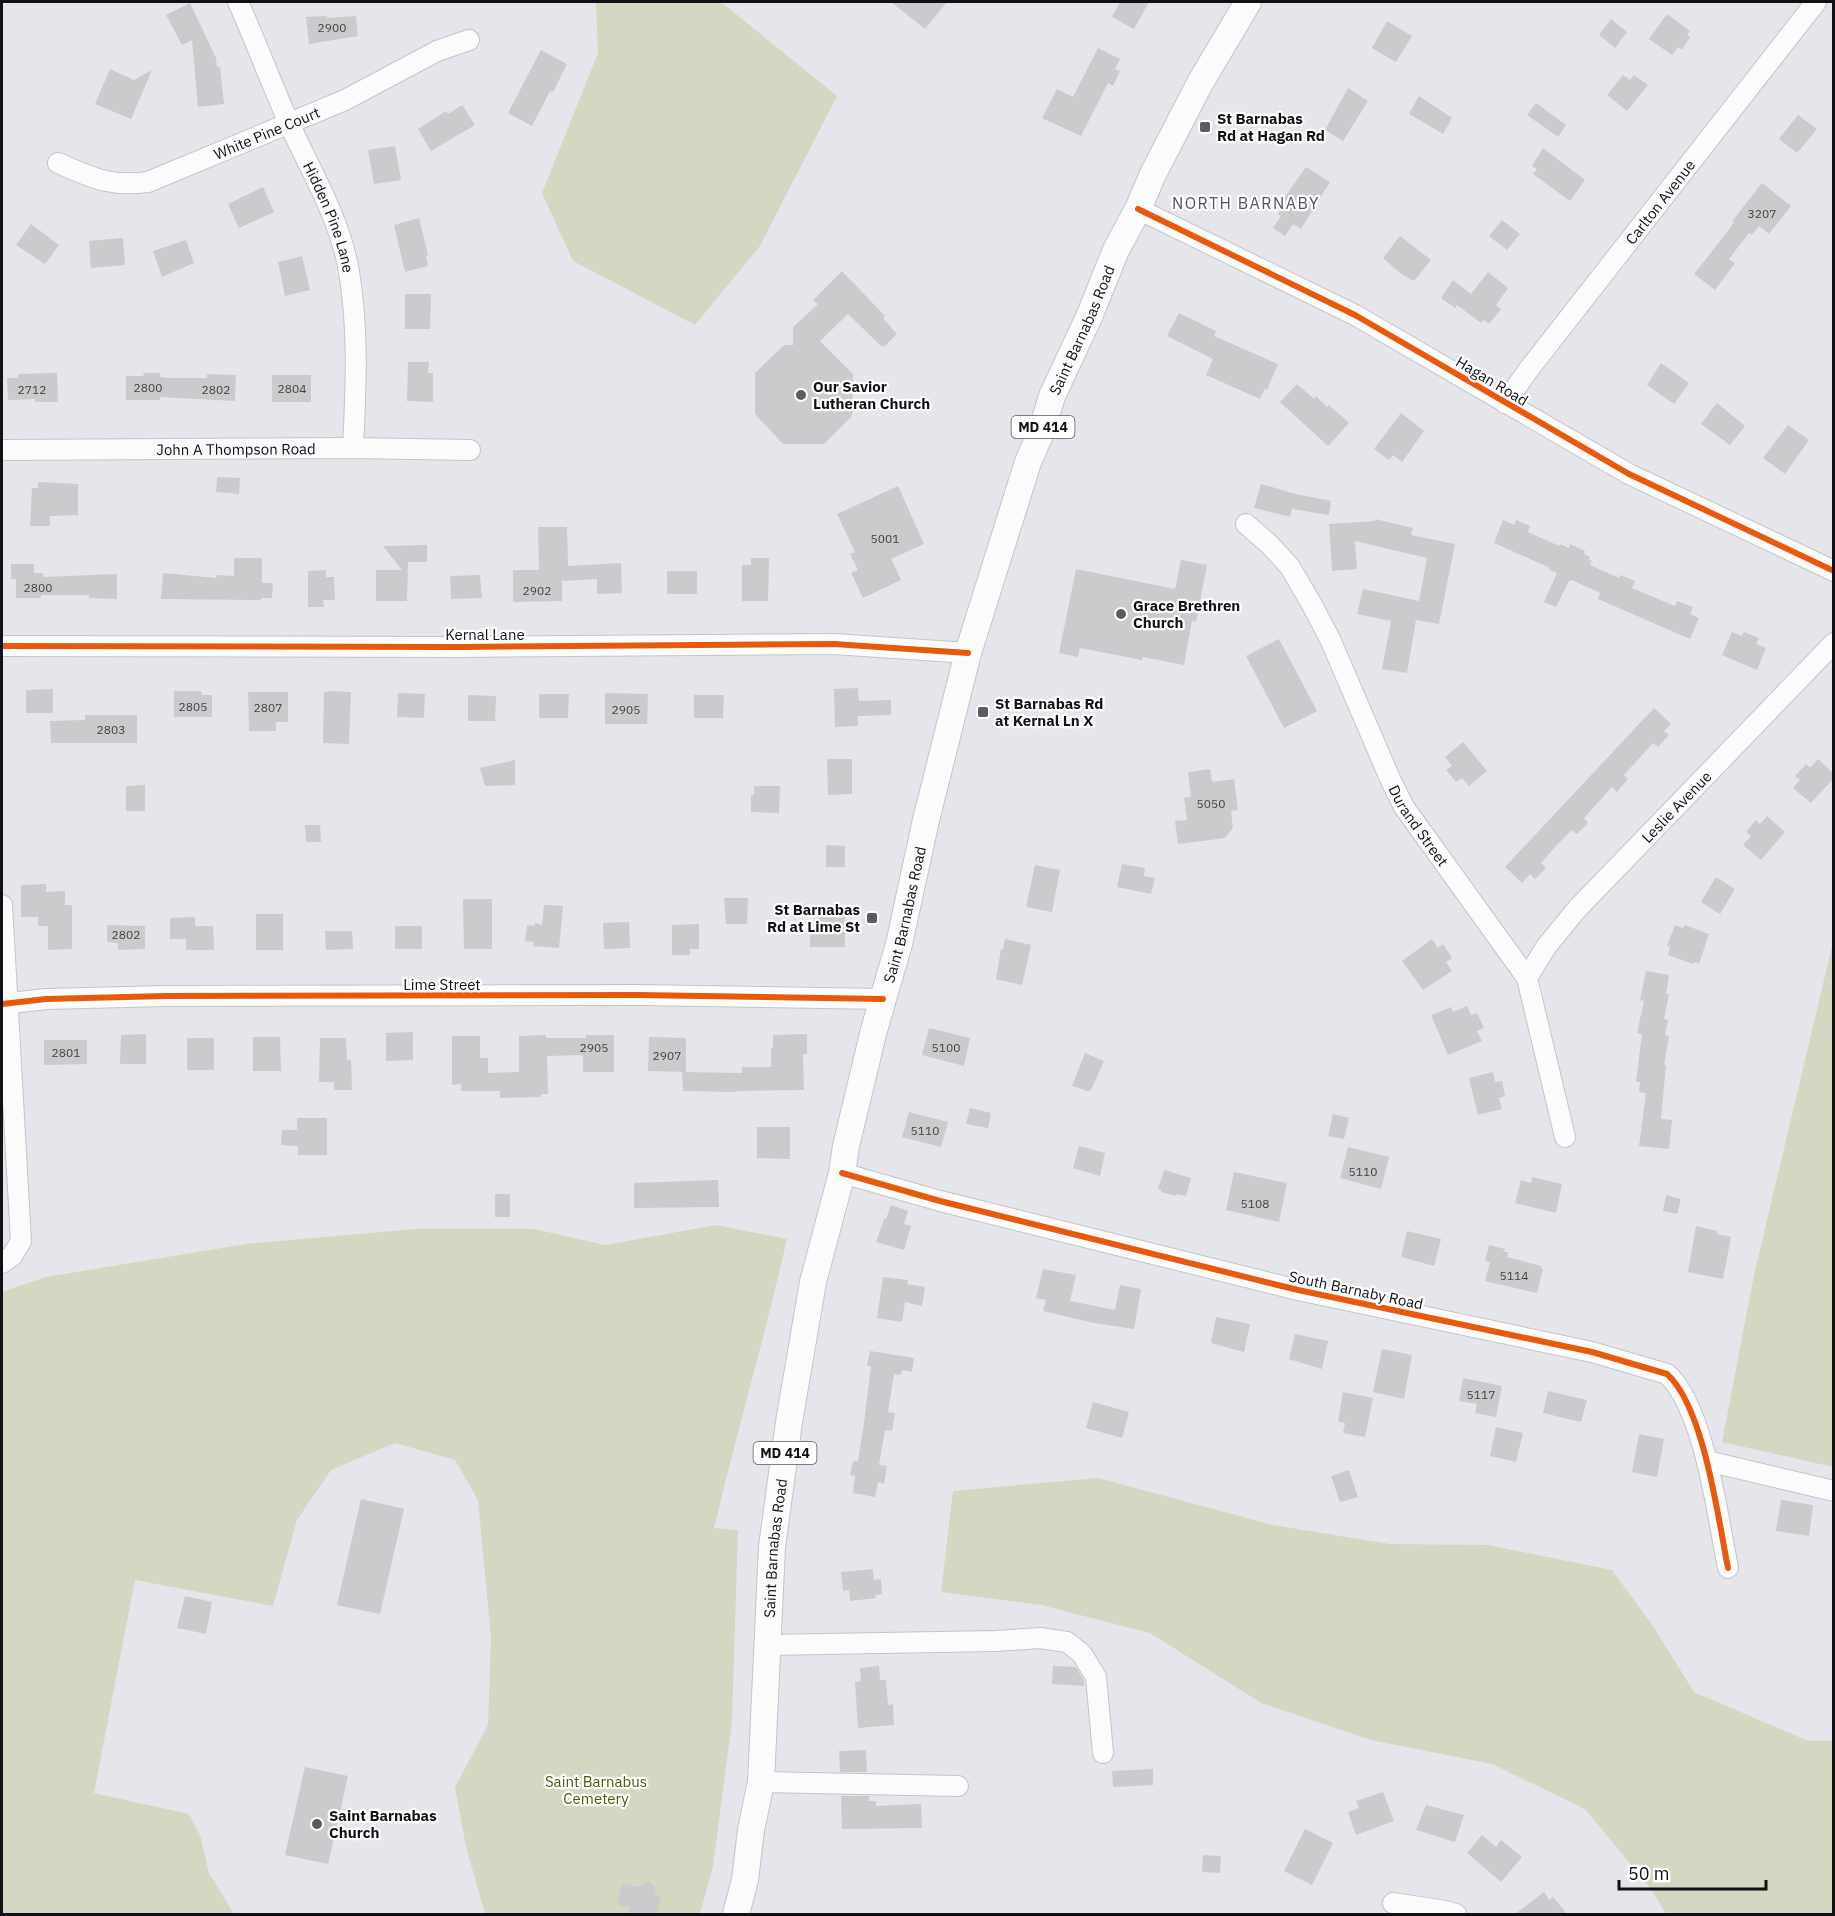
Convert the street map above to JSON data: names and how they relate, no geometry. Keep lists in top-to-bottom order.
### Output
{
  "streets": {
    "main road": ["Saint Barnabas Road", "MD 414"],
    "street": [
      "White Pine Court",
      "Carlton Avenue",
      "Hidden Pine Lane",
      "Hagan Road",
      "John A Thompson Road",
      "Kernal Lane",
      "Leslie Avenue",
      "Durand Street",
      "Lime Street",
      "South Barnaby Road"
    ]
  },
  "crossings": [
    ["White Pine Court", "Hidden Pine Lane"],
    ["Carlton Avenue", "Hagan Road"],
    ["Hidden Pine Lane", "John A Thompson Road"],
    ["Saint Barnabas Road", "Hagan Road"],
    ["Saint Barnabas Road", "Kernal Lane"],
    ["Saint Barnabas Road", "Lime Street"],
    ["Saint Barnabas Road", "South Barnaby Road"],
    ["Leslie Avenue", "Durand Street"]
  ],
  "districts": ["NORTH BARNABY"],
  "parks": ["Saint Barnabus Cemetery"],
  "places": {
    "transit": ["St Barnabas Rd at Hagan Rd", "St Barnabas Rd at Kernal Ln X", "St Barnabas Rd at Lime St"],
    "other": ["Our Savior Lutheran Church", "Grace Brethren Church", "Saint Barnabas Church"]
  },
  "house_numbers": [
    "2900",
    "3207",
    "2800",
    "2804",
    "2712",
    "2802",
    "5001",
    "2800",
    "2902",
    "2805",
    "2807",
    "2905",
    "2803",
    "5050",
    "2802",
    "2905",
    "5100",
    "2801",
    "2907",
    "5110",
    "5110",
    "5108",
    "5114",
    "5117"
  ],
  "scale_bar": "50 m"
}
